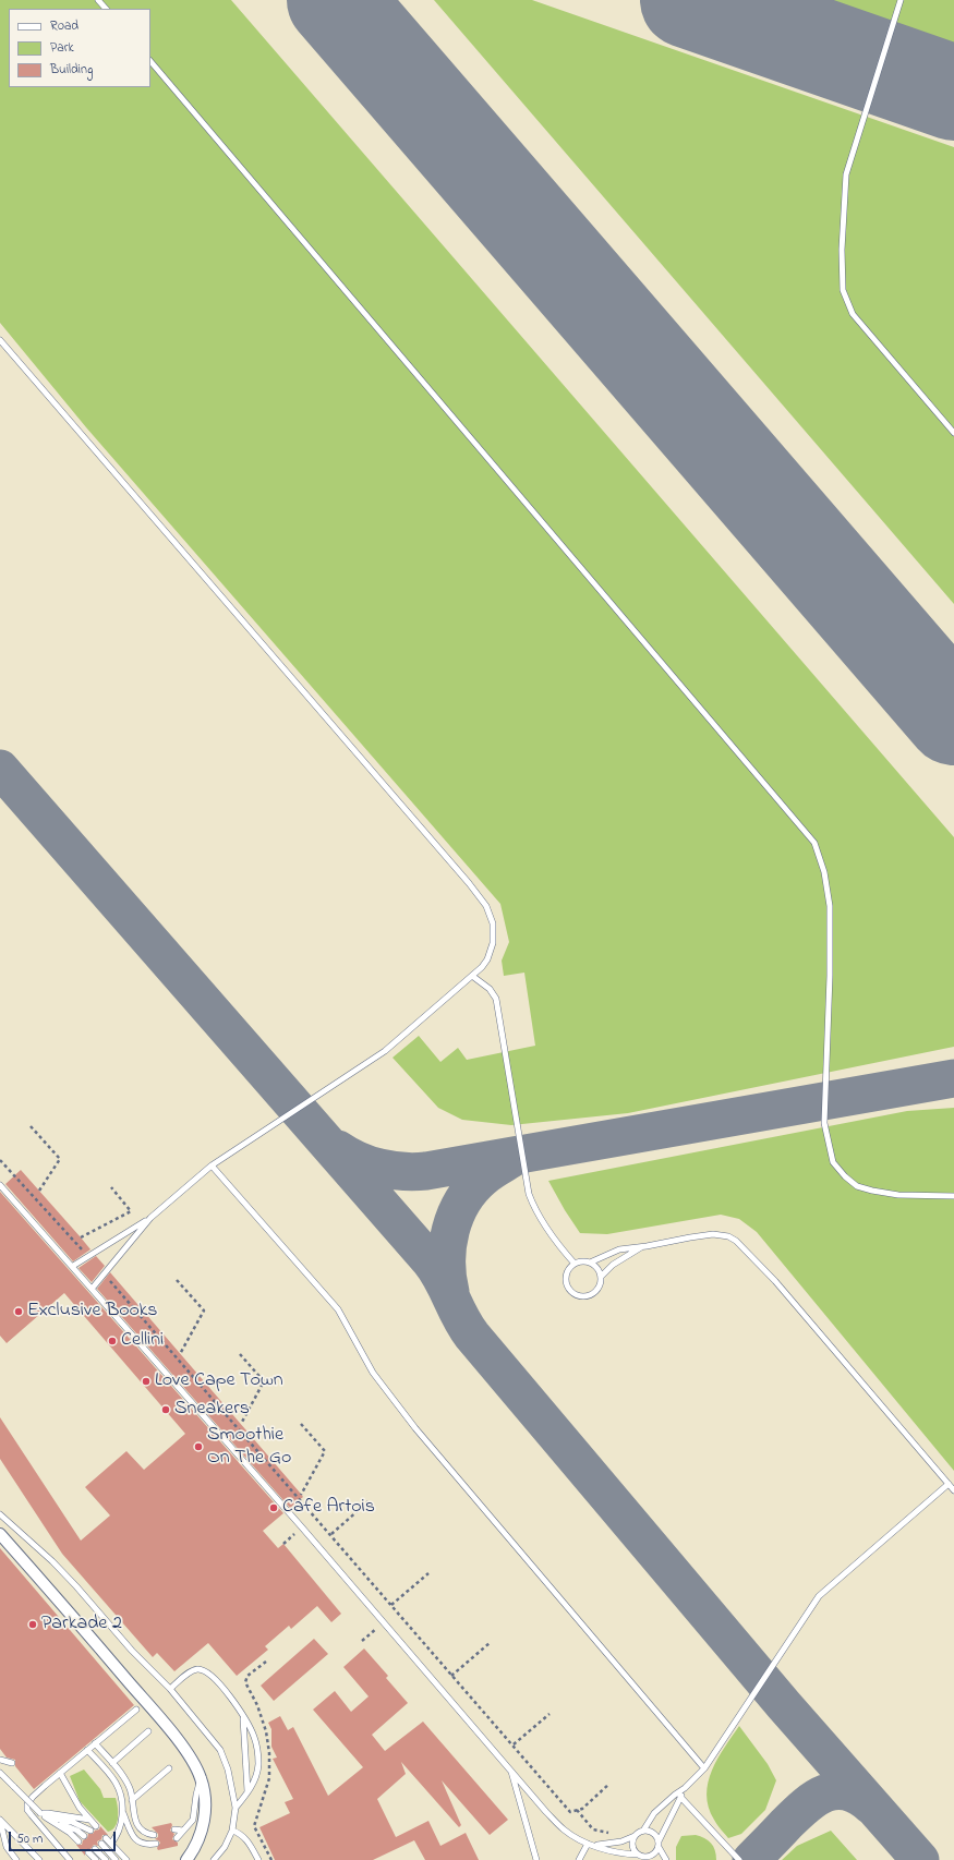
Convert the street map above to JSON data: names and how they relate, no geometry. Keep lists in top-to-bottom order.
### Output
{
  "places": [
    "Exclusive Books",
    "Cellini",
    "Love Cape Town",
    "Sneakers",
    "Smoothie On The Go",
    "Cafe Artois",
    "Parkade 2"
  ],
  "legend": ["Road", "Park", "Building"],
  "scale_bar": "50 m"
}
